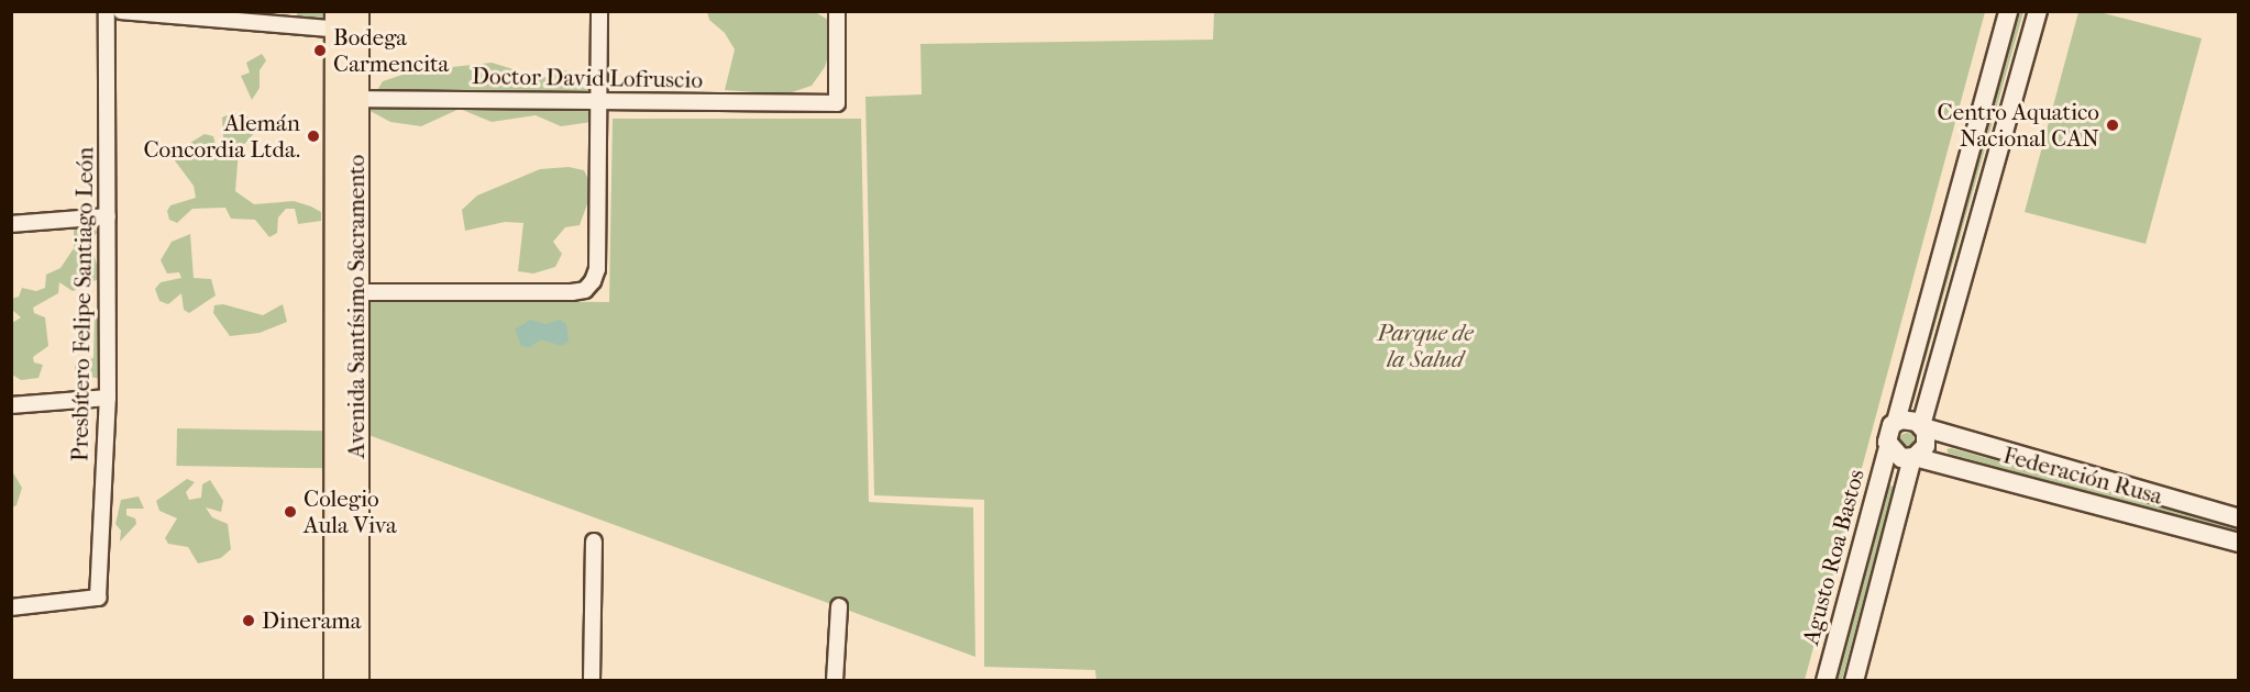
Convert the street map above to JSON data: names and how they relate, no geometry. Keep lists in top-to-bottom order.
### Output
{
  "streets": {
    "main road": ["Avenida Santísimo Sacramento"],
    "street": [
      "Doctor David Lofruscio",
      "Presbítero Felipe Santiago León",
      "Federación Rusa",
      "Agusto Roa Bastos"
    ]
  },
  "crossings": [
    ["Doctor David Lofruscio", "Avenida Santísimo Sacramento"],
    ["Federación Rusa", "Agusto Roa Bastos"]
  ],
  "parks": ["Parque de la Salud"],
  "places": [
    "Bodega Carmencita",
    "Centro Aquatico Nacional CAN",
    "Alemán Concordia Ltda.",
    "Colegio Aula Viva",
    "Dinerama"
  ]
}
